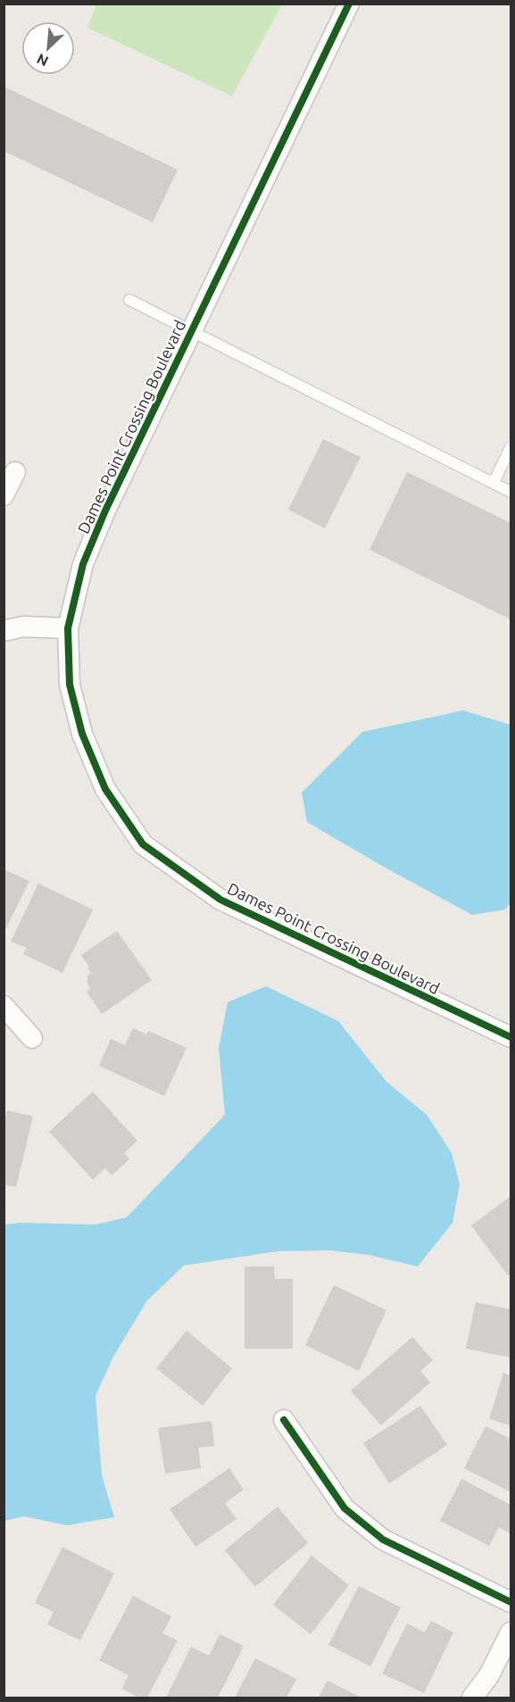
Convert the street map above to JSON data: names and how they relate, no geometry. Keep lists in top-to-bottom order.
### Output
{
  "streets": {
    "street": ["Dames Point Crossing Boulevard"]
  },
  "north": "bottom left"
}
